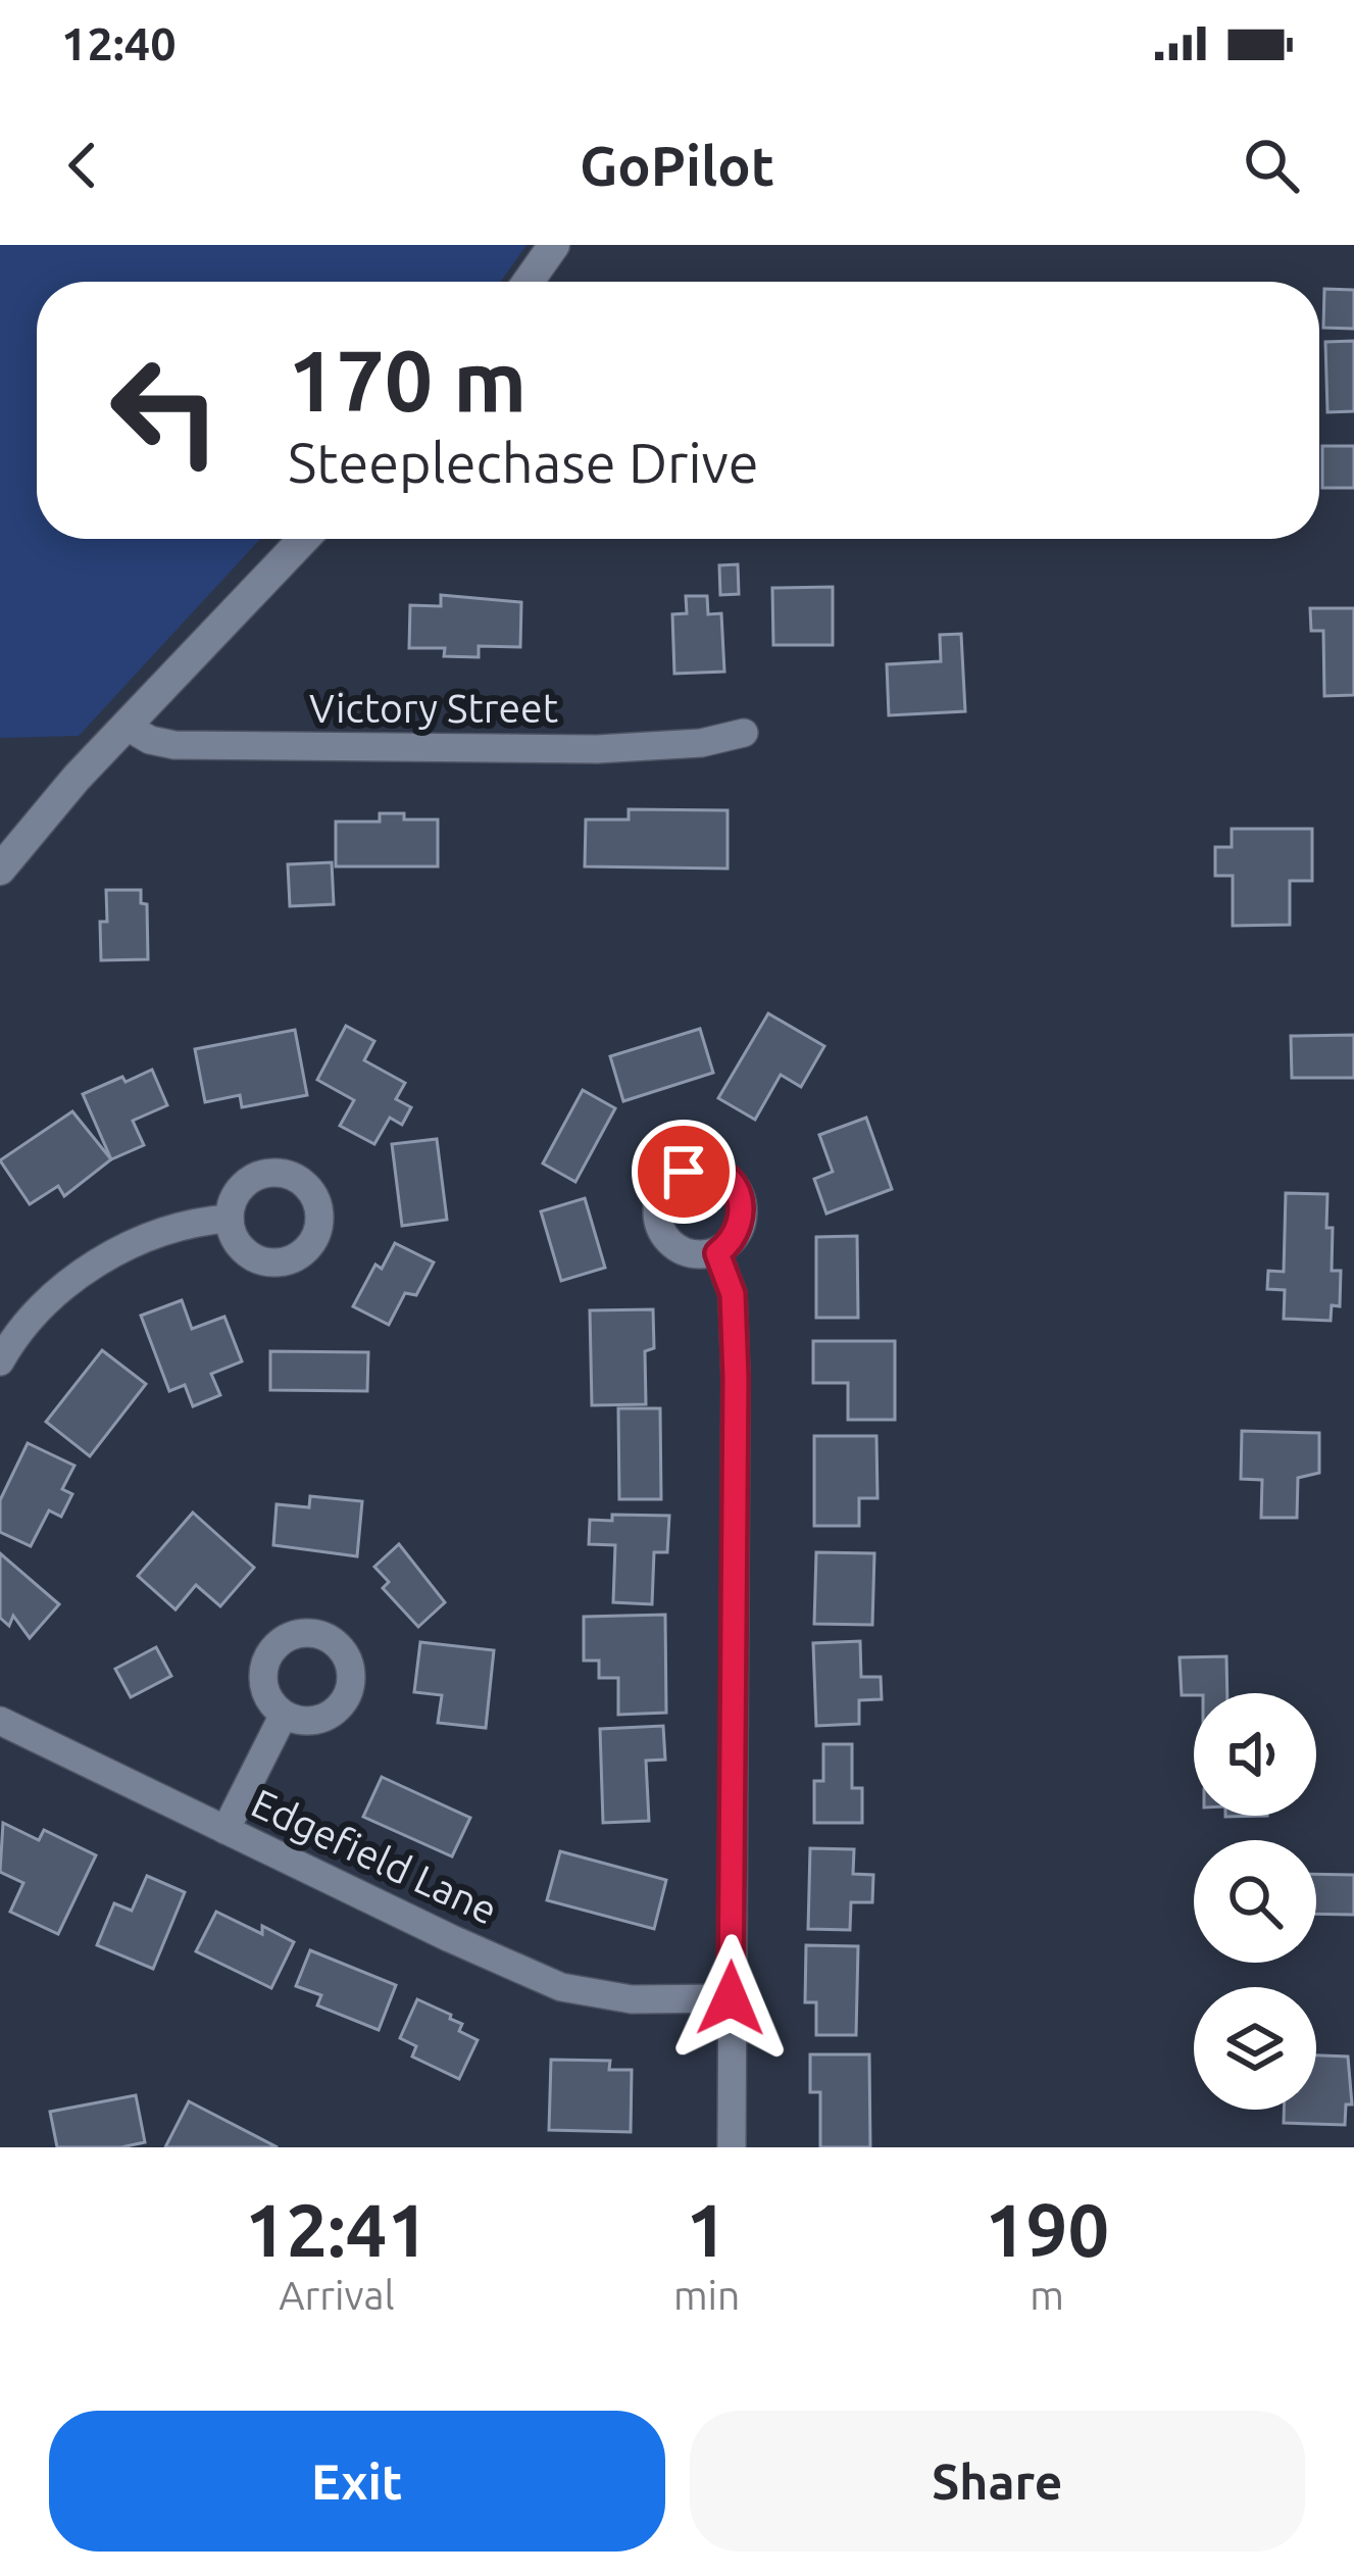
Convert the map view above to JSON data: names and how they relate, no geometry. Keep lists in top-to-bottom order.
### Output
{
  "streets": {
    "street": ["Victory Street", "Edgefield Lane"]
  },
  "page": {
    "status": "12:40",
    "header": "GoPilot",
    "turn": ["170 m", "Steeplechase Drive"],
    "eta": [
      "12:41",
      "Arrival",
      "1",
      "min",
      "190",
      "m"
    ],
    "buttons": ["Exit", "Share"]
  }
}
